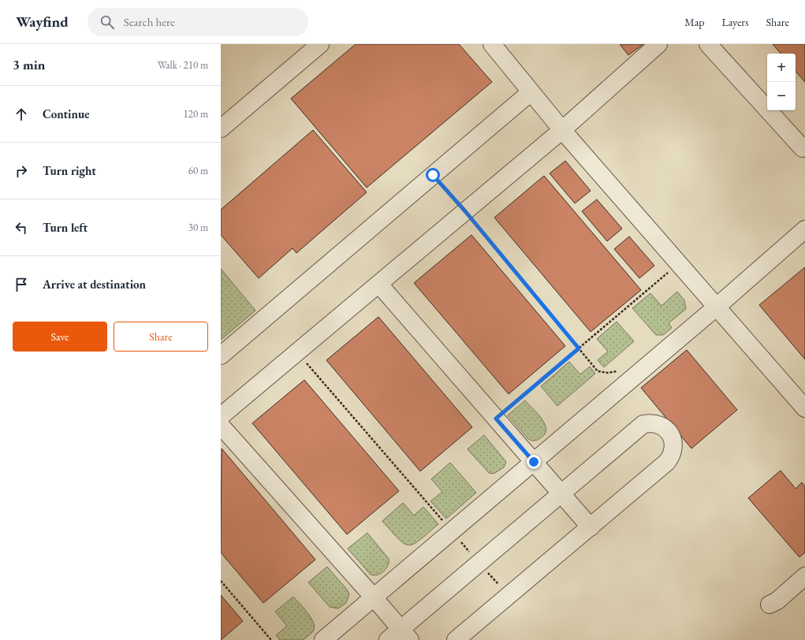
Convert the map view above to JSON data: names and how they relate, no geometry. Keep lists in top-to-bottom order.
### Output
{
  "page": {
    "header": "Wayfind",
    "search": "Search here",
    "nav": ["Map", "Layers", "Share"],
    "heading": ["3 min", "Walk · 210 m"],
    "map_buttons": ["+", "−"],
    "list": [
      ["Continue", "120 m"],
      ["Turn right", "60 m"],
      ["Turn left", "30 m"],
      "Arrive at destination"
    ],
    "buttons": ["Save", "Share"]
  }
}
